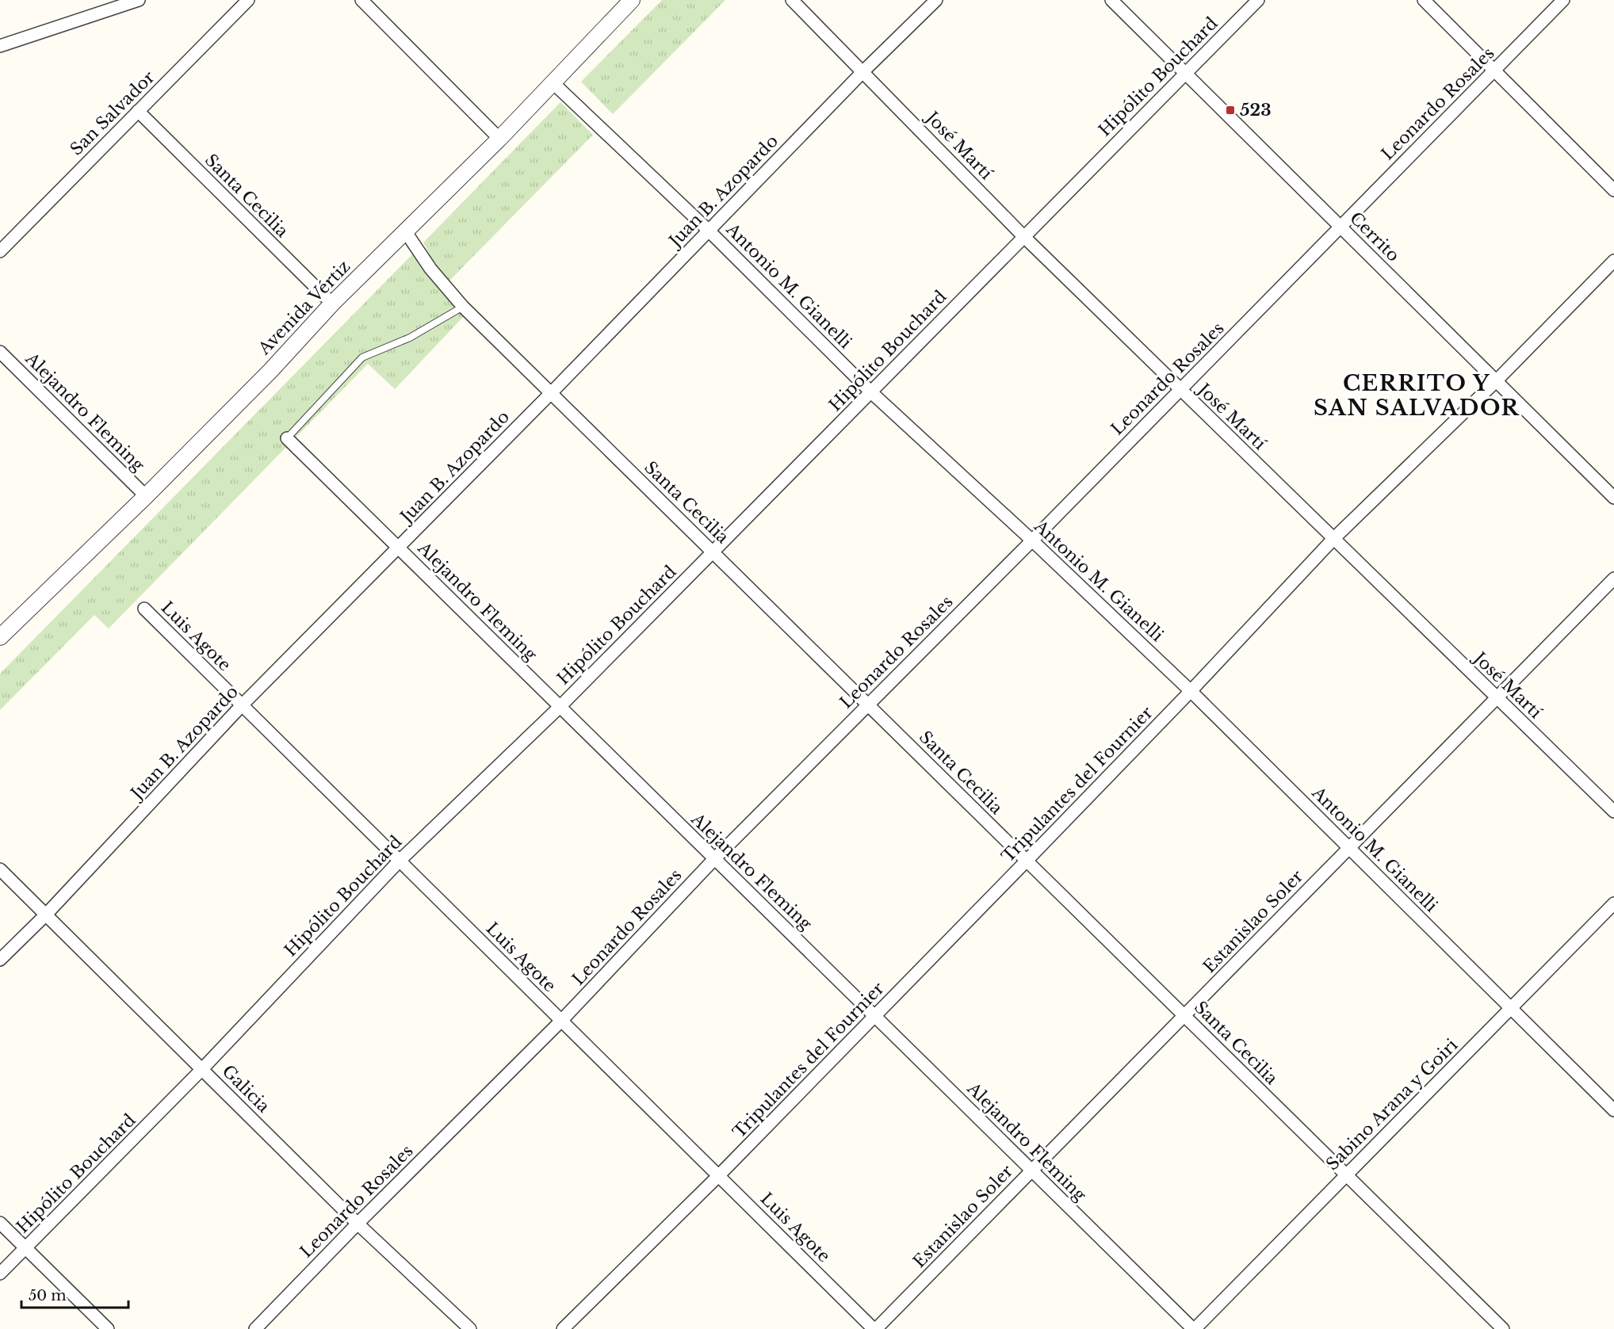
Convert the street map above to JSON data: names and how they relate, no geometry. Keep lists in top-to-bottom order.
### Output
{
  "streets": {
    "street": [
      "Hipólito Bouchard",
      "Leonardo Rosales",
      "San Salvador",
      "José Martí",
      "Juan B. Azopardo",
      "Santa Cecilia",
      "Cerrito",
      "Antonio M. Gianelli",
      "Avenida Vértiz",
      "Alejandro Fleming",
      "Luis Agote",
      "Tripulantes del Fournier",
      "Estanislao Soler",
      "Galicia",
      "Sabino Arana y Goiri"
    ]
  },
  "crossings": [
    ["Hipólito Bouchard", "José Martí"],
    ["Hipólito Bouchard", "Santa Cecilia"],
    ["Hipólito Bouchard", "Cerrito"],
    ["Hipólito Bouchard", "Antonio M. Gianelli"],
    ["Hipólito Bouchard", "Alejandro Fleming"],
    ["Hipólito Bouchard", "Luis Agote"],
    ["Hipólito Bouchard", "Galicia"],
    ["Leonardo Rosales", "José Martí"],
    ["Leonardo Rosales", "Santa Cecilia"],
    ["Leonardo Rosales", "Cerrito"],
    ["Leonardo Rosales", "Antonio M. Gianelli"],
    ["Leonardo Rosales", "Alejandro Fleming"],
    ["Leonardo Rosales", "Luis Agote"],
    ["Leonardo Rosales", "Galicia"],
    ["San Salvador", "Santa Cecilia"],
    ["José Martí", "Juan B. Azopardo"],
    ["José Martí", "Tripulantes del Fournier"],
    ["José Martí", "Estanislao Soler"],
    ["Juan B. Azopardo", "Santa Cecilia"],
    ["Juan B. Azopardo", "Antonio M. Gianelli"],
    ["Juan B. Azopardo", "Alejandro Fleming"],
    ["Juan B. Azopardo", "Luis Agote"],
    ["Juan B. Azopardo", "Galicia"],
    ["Santa Cecilia", "Avenida Vértiz"],
    ["Santa Cecilia", "Tripulantes del Fournier"],
    ["Santa Cecilia", "Estanislao Soler"],
    ["Santa Cecilia", "Sabino Arana y Goiri"],
    ["Cerrito", "Tripulantes del Fournier"],
    ["Antonio M. Gianelli", "Avenida Vértiz"],
    ["Antonio M. Gianelli", "Tripulantes del Fournier"],
    ["Antonio M. Gianelli", "Estanislao Soler"],
    ["Antonio M. Gianelli", "Sabino Arana y Goiri"],
    ["Avenida Vértiz", "Alejandro Fleming"],
    ["Alejandro Fleming", "Tripulantes del Fournier"],
    ["Alejandro Fleming", "Estanislao Soler"],
    ["Alejandro Fleming", "Sabino Arana y Goiri"],
    ["Luis Agote", "Tripulantes del Fournier"],
    ["Luis Agote", "Estanislao Soler"]
  ],
  "districts": ["CERRITO Y SAN SALVADOR"],
  "places": {
    "transit": ["523"]
  },
  "scale_bar": "50 m"
}
